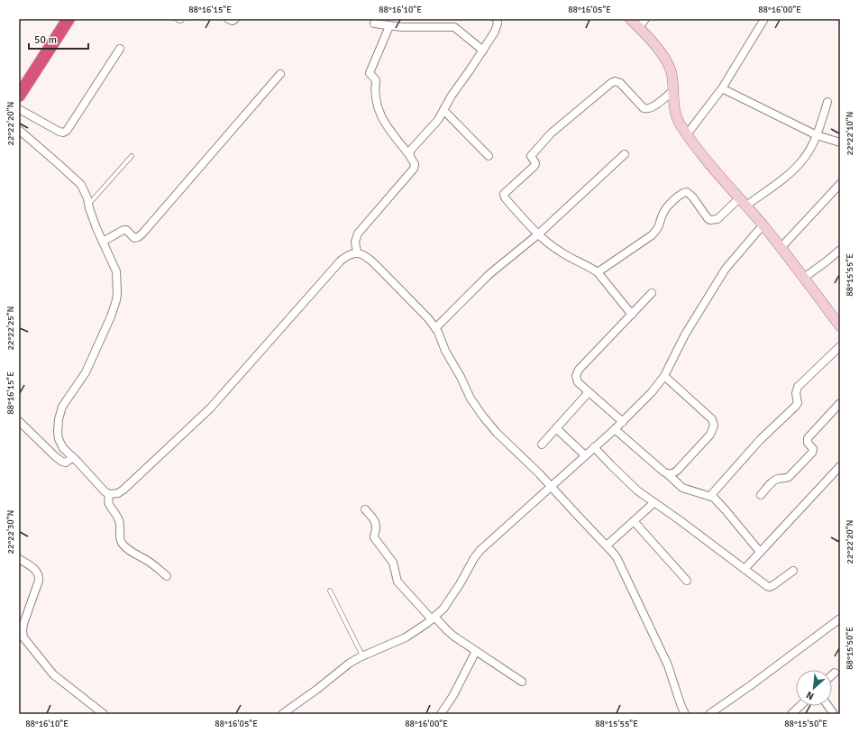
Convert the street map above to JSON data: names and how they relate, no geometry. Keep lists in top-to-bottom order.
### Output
{
  "scale_bar": "50 m",
  "north": "bottom left",
  "coordinates": [
    "88°16'15\"E",
    "88°16'10\"E",
    "88°16'05\"E",
    "88°16'00\"E",
    "22°22'20\"N",
    "22°22'10\"N",
    "88°15'55\"E",
    "22°22'25\"N",
    "22°22'30\"N",
    "88°15'50\"E"
  ]
}
